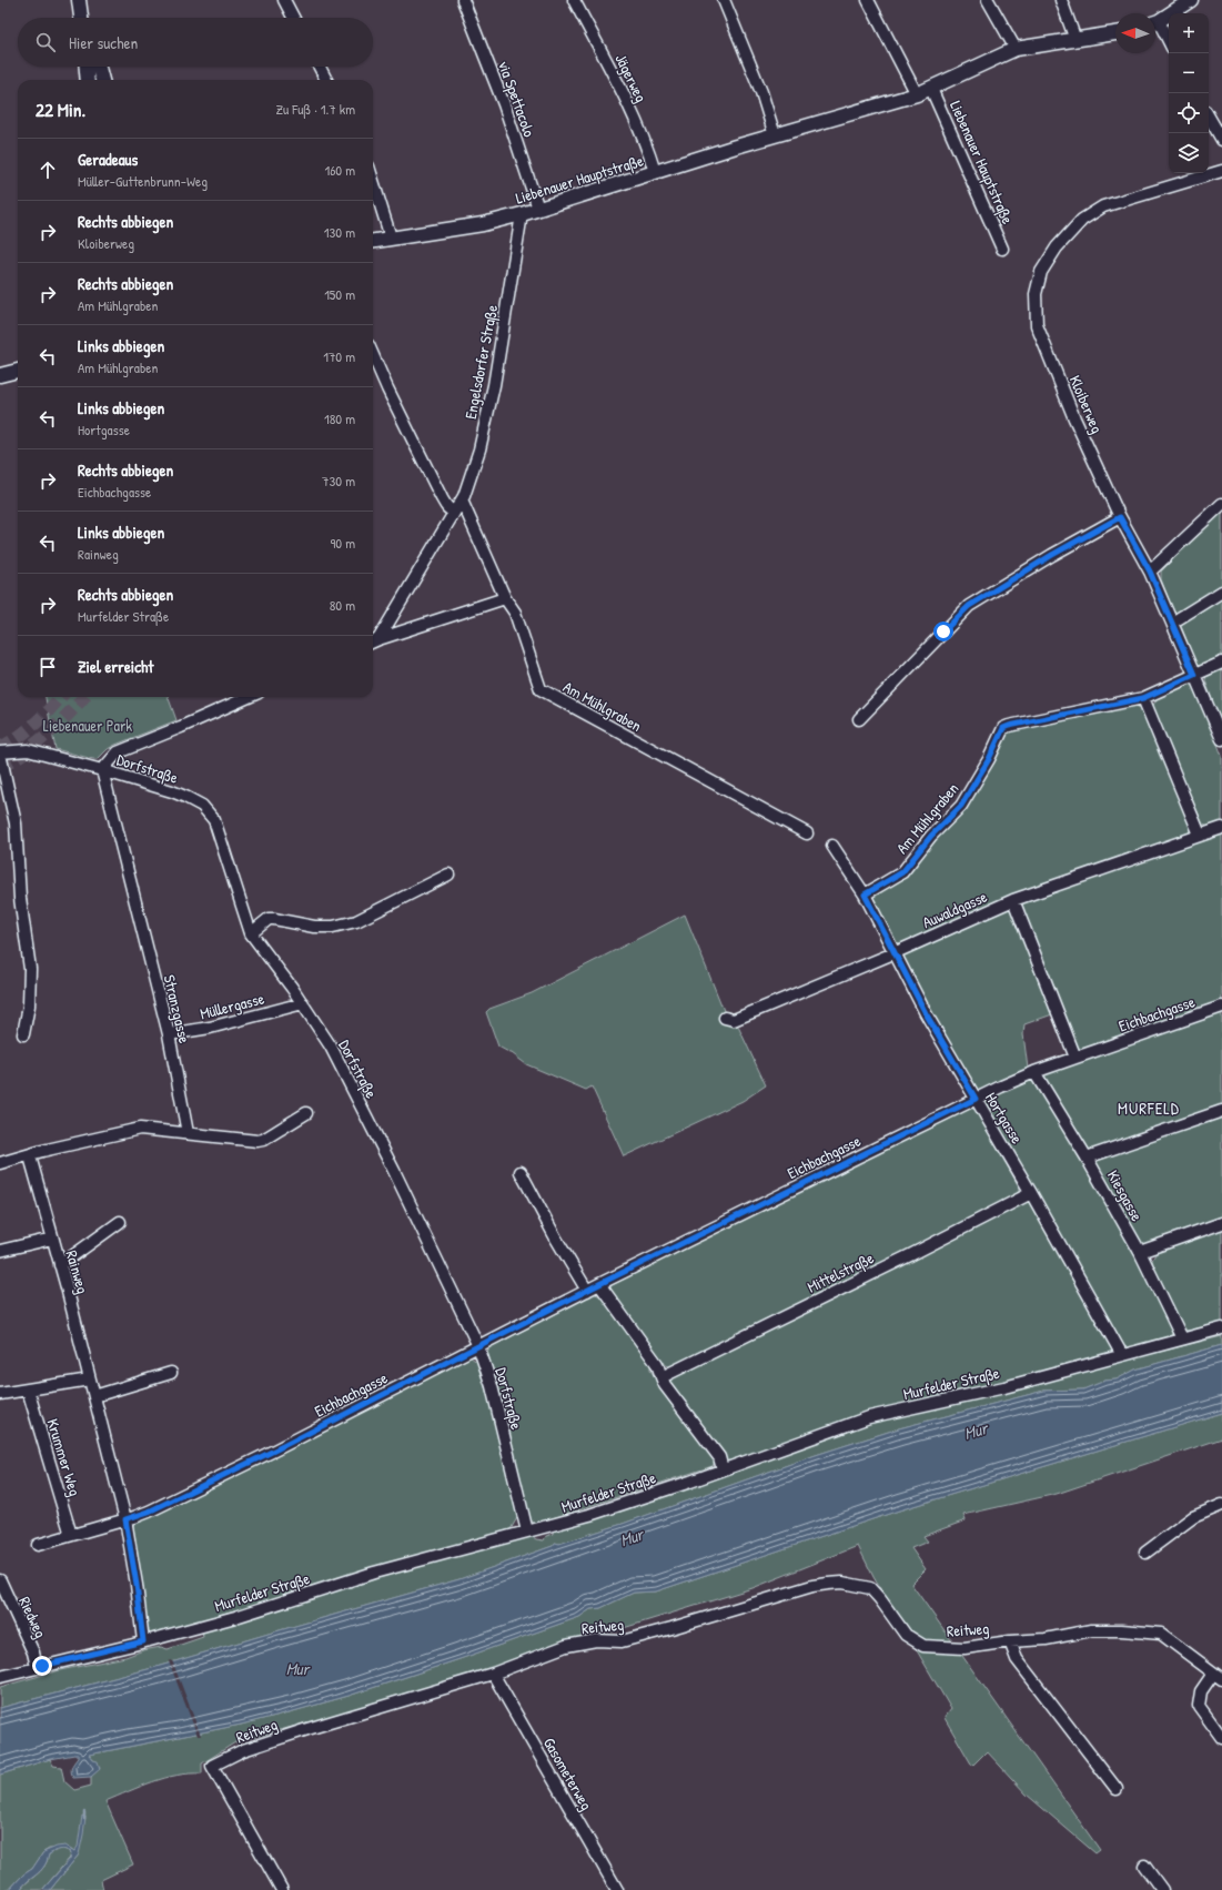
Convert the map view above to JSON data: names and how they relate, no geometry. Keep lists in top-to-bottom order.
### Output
{
  "streets": {
    "main road": ["Liebenauer Hauptstraße"],
    "street": [
      "Jägerweg",
      "via Spettacolo",
      "Engelsdorfer Straße",
      "Kloiberweg",
      "Am Mühlgraben",
      "Dorfstraße",
      "Auwaldgasse",
      "Müllergasse",
      "Stranzgasse",
      "Eichbachgasse",
      "Hortgasse",
      "Kiesgasse",
      "Rainweg",
      "Mittelstraße",
      "Murfelder Straße",
      "Krummer Weg",
      "Riedweg",
      "Reitweg",
      "Gasometerweg"
    ]
  },
  "crossings": [
    ["Jägerweg", "Liebenauer Hauptstraße"],
    ["via Spettacolo", "Liebenauer Hauptstraße"],
    ["Liebenauer Hauptstraße", "Engelsdorfer Straße"],
    ["Engelsdorfer Straße", "Am Mühlgraben"],
    ["Kloiberweg", "Am Mühlgraben"],
    ["Am Mühlgraben", "Hortgasse"],
    ["Dorfstraße", "Müllergasse"],
    ["Dorfstraße", "Stranzgasse"],
    ["Dorfstraße", "Eichbachgasse"],
    ["Dorfstraße", "Murfelder Straße"],
    ["Auwaldgasse", "Hortgasse"],
    ["Müllergasse", "Stranzgasse"],
    ["Eichbachgasse", "Hortgasse"],
    ["Eichbachgasse", "Kiesgasse"],
    ["Eichbachgasse", "Rainweg"],
    ["Hortgasse", "Mittelstraße"],
    ["Hortgasse", "Murfelder Straße"],
    ["Kiesgasse", "Murfelder Straße"],
    ["Rainweg", "Murfelder Straße"],
    ["Murfelder Straße", "Riedweg"],
    ["Reitweg", "Gasometerweg"]
  ],
  "districts": ["MURFELD"],
  "water": ["Mur"],
  "parks": ["Liebenauer Park"],
  "north": "left",
  "page": {
    "map_buttons": ["+", "−"],
    "search": "Hier suchen",
    "heading": ["22 Min.", "Zu Fuß · 1.7 km"],
    "list": [
      ["Geradeaus", "Müller-Guttenbrunn-Weg", "160 m"],
      ["Rechts abbiegen", "Kloiberweg", "130 m"],
      ["Rechts abbiegen", "Am Mühlgraben", "150 m"],
      ["Links abbiegen", "Am Mühlgraben", "170 m"],
      ["Links abbiegen", "Hortgasse", "180 m"],
      ["Rechts abbiegen", "Eichbachgasse", "730 m"],
      ["Links abbiegen", "Rainweg", "90 m"],
      ["Rechts abbiegen", "Murfelder Straße", "80 m"],
      "Ziel erreicht"
    ]
  }
}
